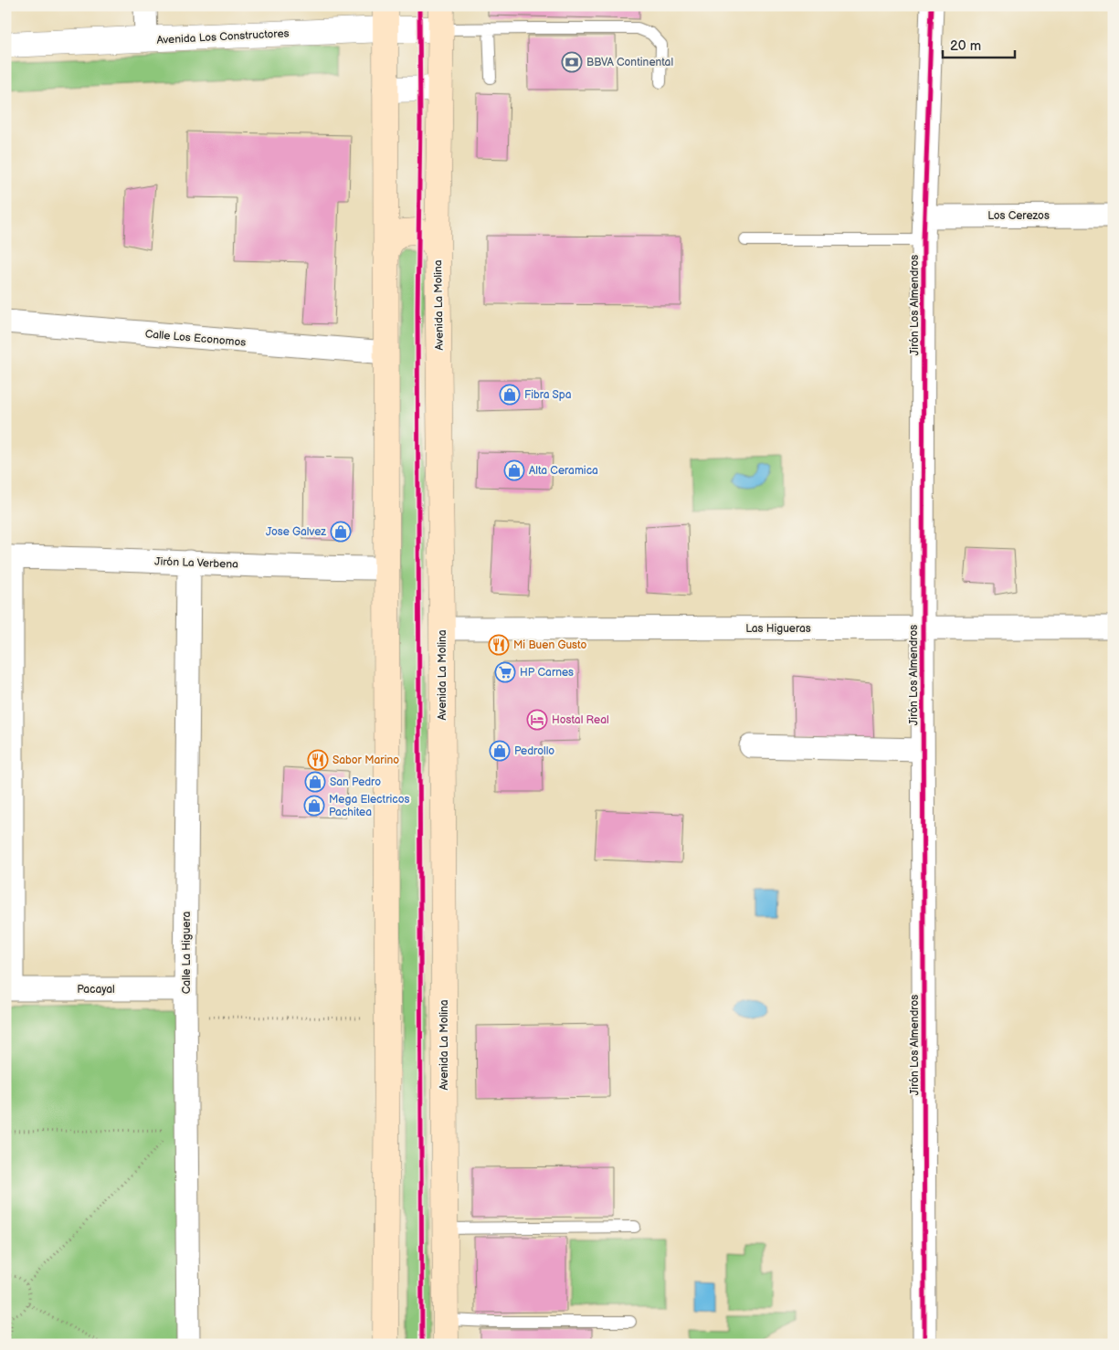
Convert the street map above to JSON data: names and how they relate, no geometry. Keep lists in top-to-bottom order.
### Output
{
  "streets": {
    "main road": ["Avenida La Molina"],
    "street": [
      "Avenida Los Constructores",
      "Los Cerezos",
      "Jirón Los Almendros",
      "Calle Los Economos",
      "Jirón La Verbena",
      "Las Higueras",
      "Calle La Higuera",
      "Pacayal"
    ]
  },
  "crossings": [
    ["Avenida Los Constructores", "Avenida La Molina"],
    ["Los Cerezos", "Jirón Los Almendros"],
    ["Avenida La Molina", "Las Higueras"],
    ["Jirón Los Almendros", "Las Higueras"],
    ["Jirón La Verbena", "Calle La Higuera"],
    ["Calle La Higuera", "Pacayal"]
  ],
  "places": {
    "bank": ["BBVA Continental"],
    "shop": [
      "Fibra Spa",
      "Alta Ceramica",
      "Jose Galvez",
      "Pedrollo",
      "San Pedro",
      "Mega Electricos Pachitea"
    ],
    "restaurant": ["Mi Buen Gusto", "Sabor Marino"],
    "supermarket": ["HP Carnes"],
    "hotel": ["Hostal Real"]
  },
  "scale_bar": "20 m"
}
